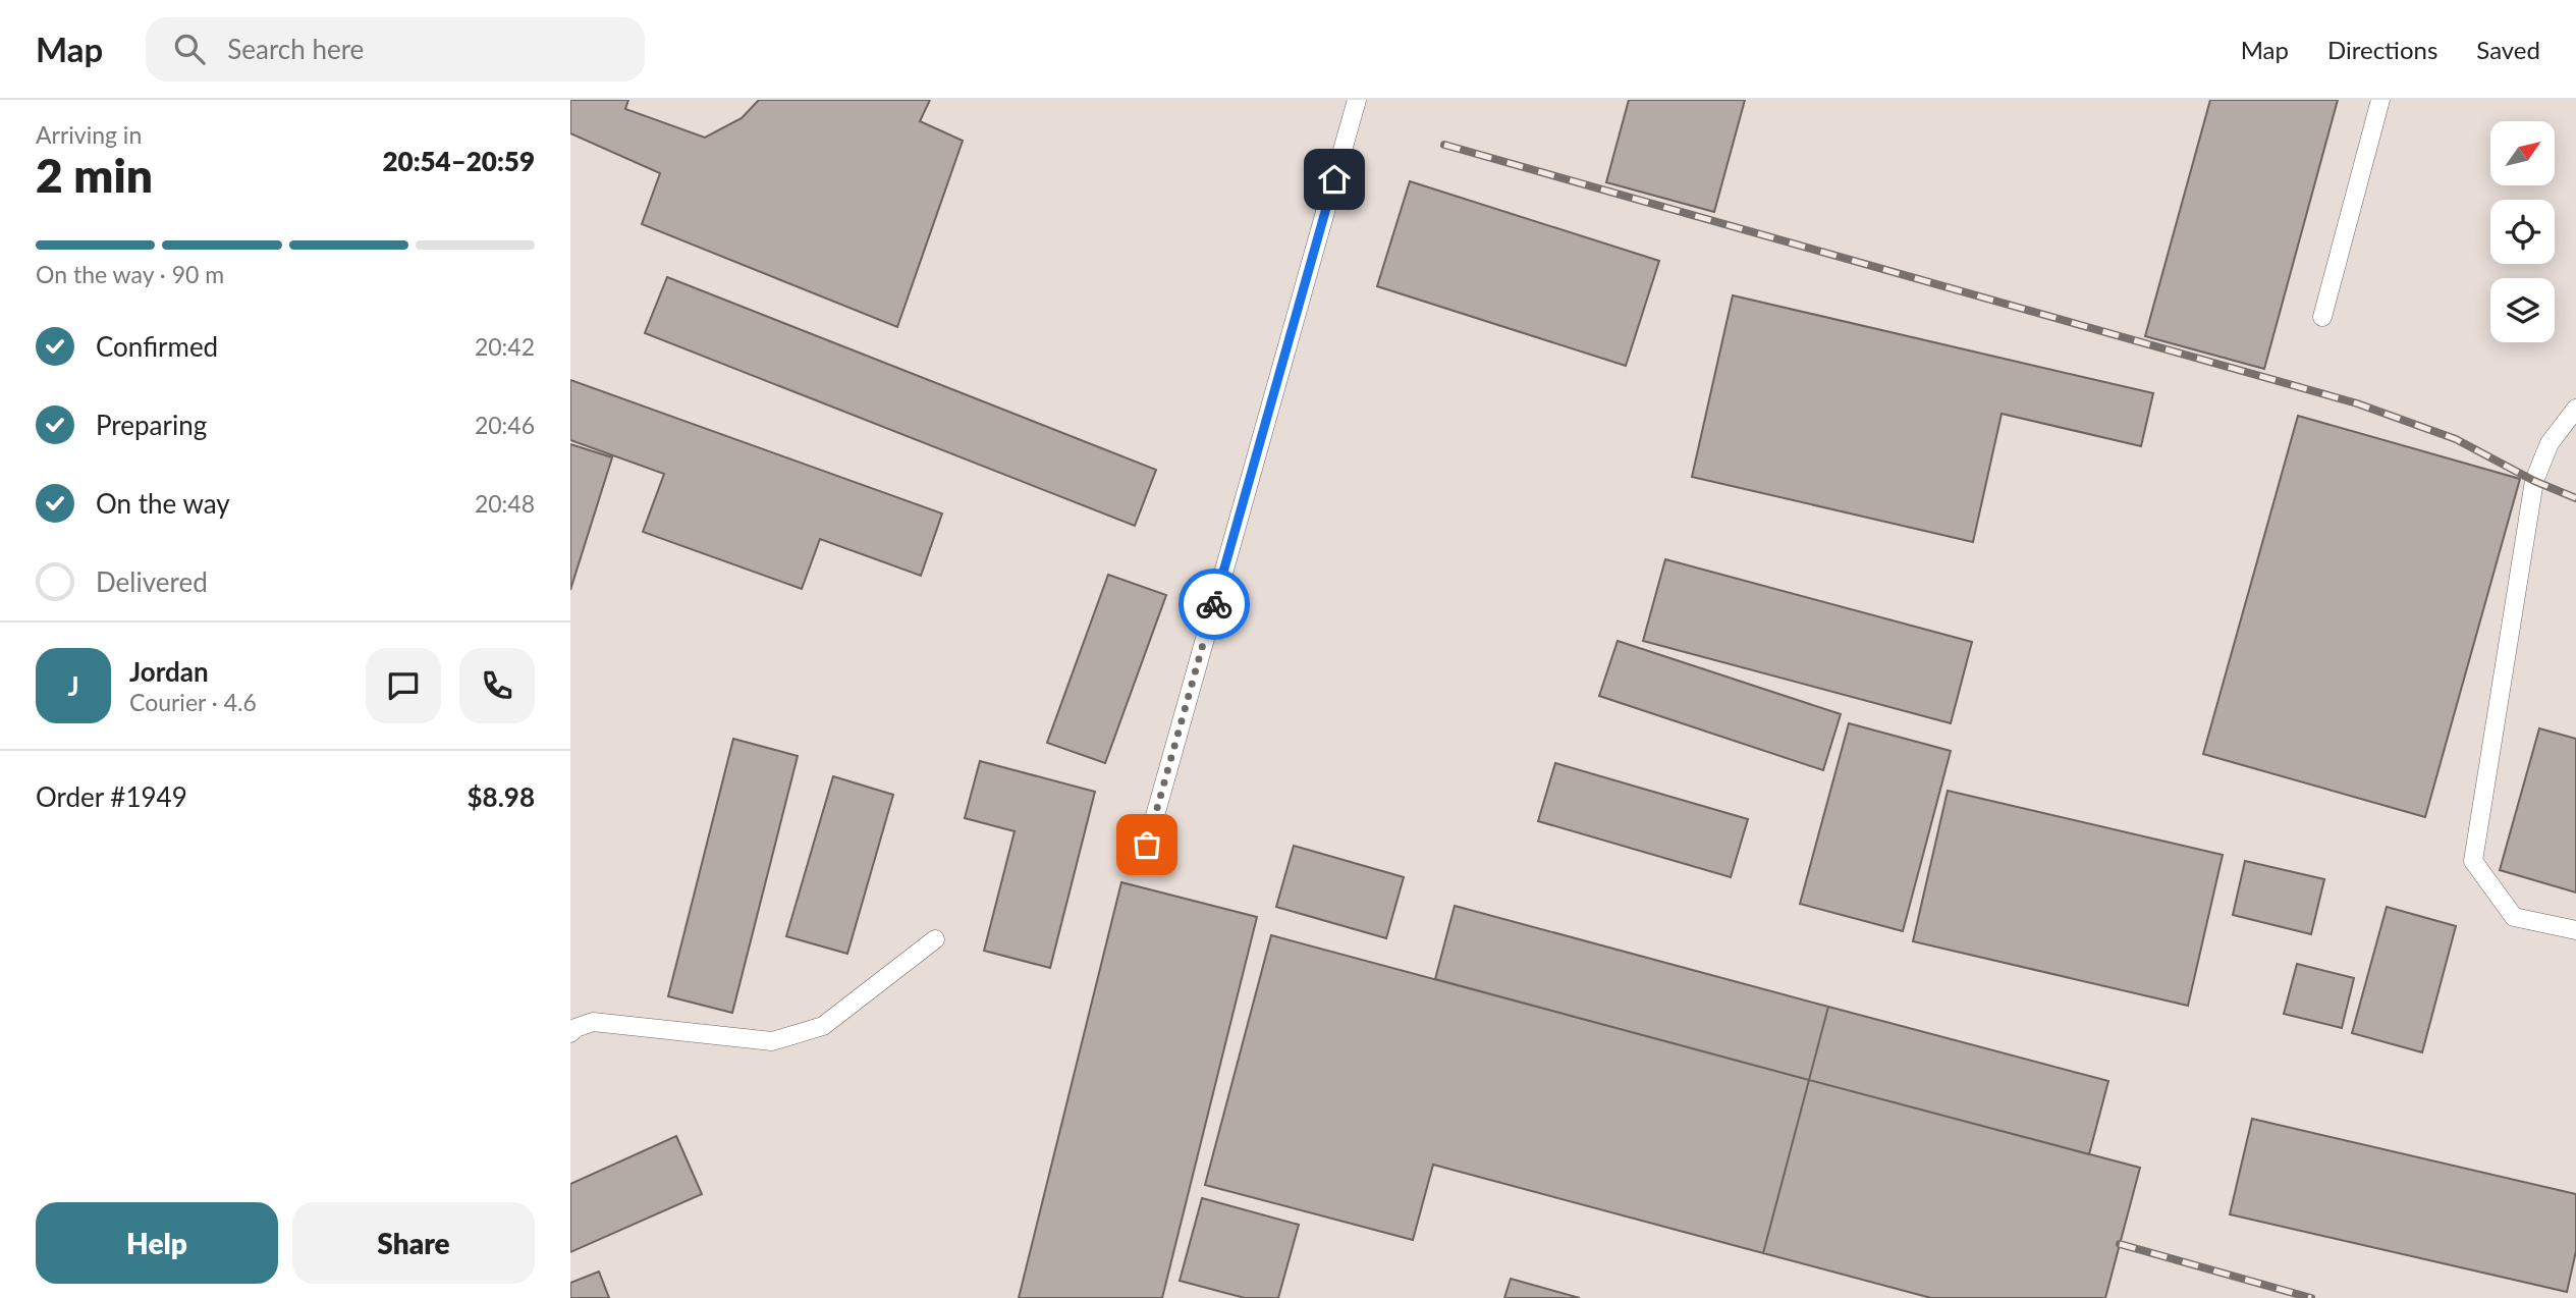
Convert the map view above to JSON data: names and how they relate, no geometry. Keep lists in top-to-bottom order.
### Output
{
  "north": "top right",
  "page": {
    "header": "Map",
    "search": "Search here",
    "nav": ["Map", "Directions", "Saved"],
    "heading": ["2 min", "Arriving in", "20:54–20:59"],
    "panel": [
      "Jordan",
      "Courier · 4.6",
      "Order #1949",
      "$8.98"
    ],
    "bar": "On the way · 90 m",
    "list": [
      ["Confirmed", "20:42"],
      ["Preparing", "20:46"],
      ["On the way", "20:48"],
      "Delivered"
    ],
    "round": "J",
    "buttons": ["Help", "Share"]
  }
}
